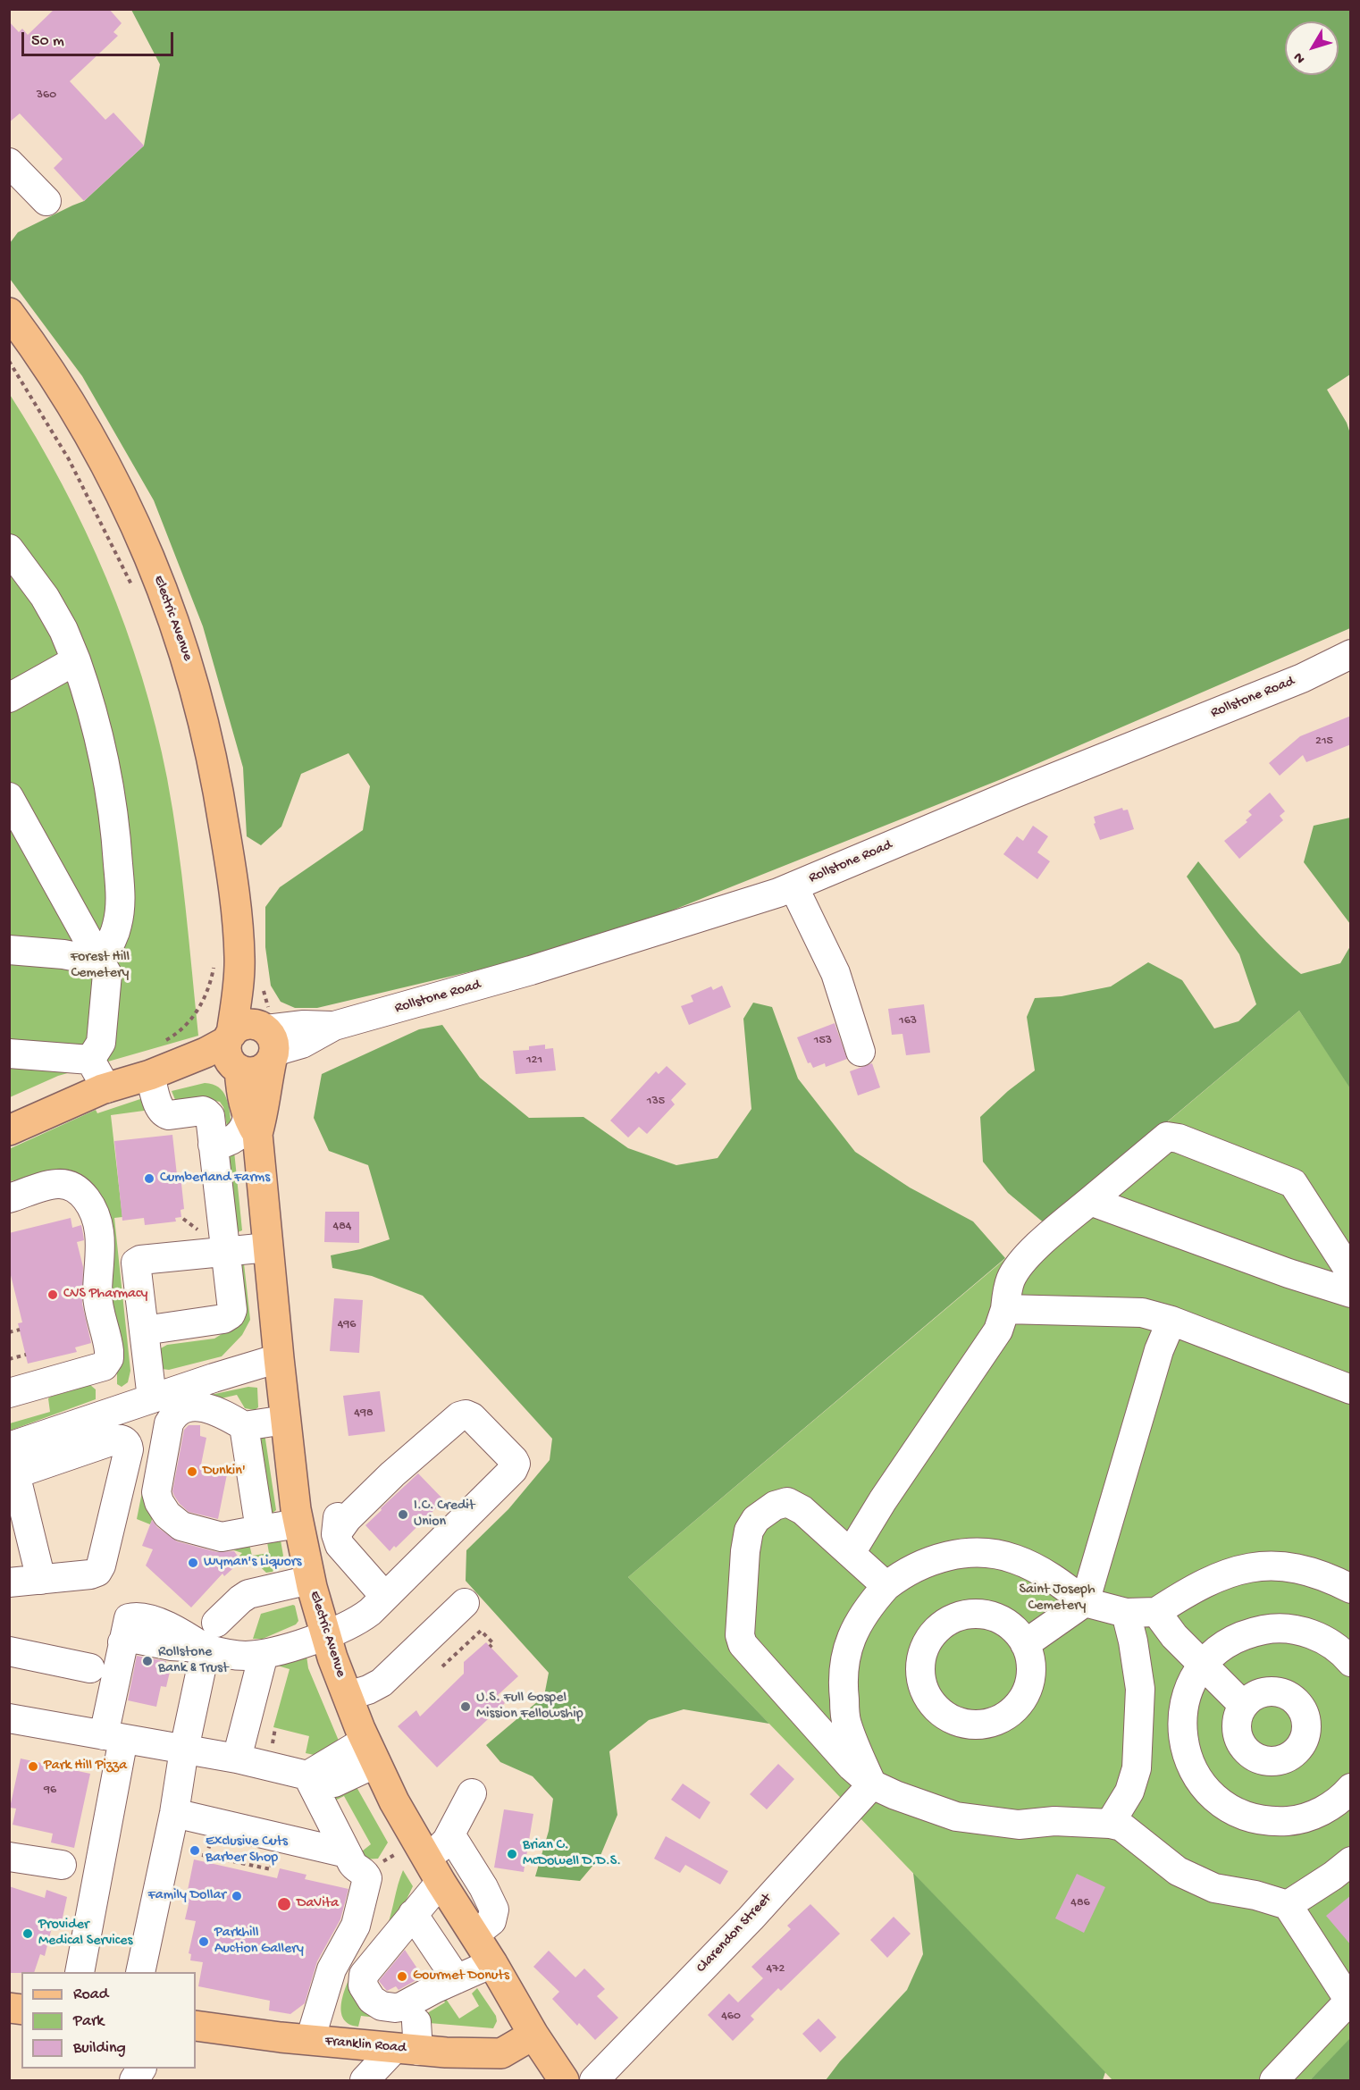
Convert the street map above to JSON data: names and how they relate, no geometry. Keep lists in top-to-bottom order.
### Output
{
  "streets": {
    "main road": ["Electric Avenue", "Franklin Road"],
    "street": ["Rollstone Road", "Clarendon Street"]
  },
  "crossings": [
    ["Electric Avenue", "Rollstone Road"],
    ["Electric Avenue", "Franklin Road"]
  ],
  "parks": ["Forest Hill Cemetery", "Saint Joseph Cemetery"],
  "places": [
    "Cumberland Farms",
    "CVS Pharmacy",
    "Dunkin'",
    "I.C. Credit Union",
    "Wyman's Liquors",
    "Rollstone Bank & Trust",
    "U.S. Full Gospel Mission Fellowship",
    "Park Hill Pizza",
    "Exclusive Cuts Barber Shop",
    "Brian C. McDowell D.D.S.",
    "Family Dollar",
    "DaVita",
    "Provider Medical Services",
    "Parkhill Auction Gallery",
    "Gourmet Donuts"
  ],
  "house_numbers": [
    "360",
    "215",
    "163",
    "153",
    "121",
    "135",
    "484",
    "496",
    "498",
    "96",
    "486",
    "472",
    "460"
  ],
  "legend": ["Road", "Park", "Building"],
  "scale_bar": "50 m",
  "north": "bottom left"
}
